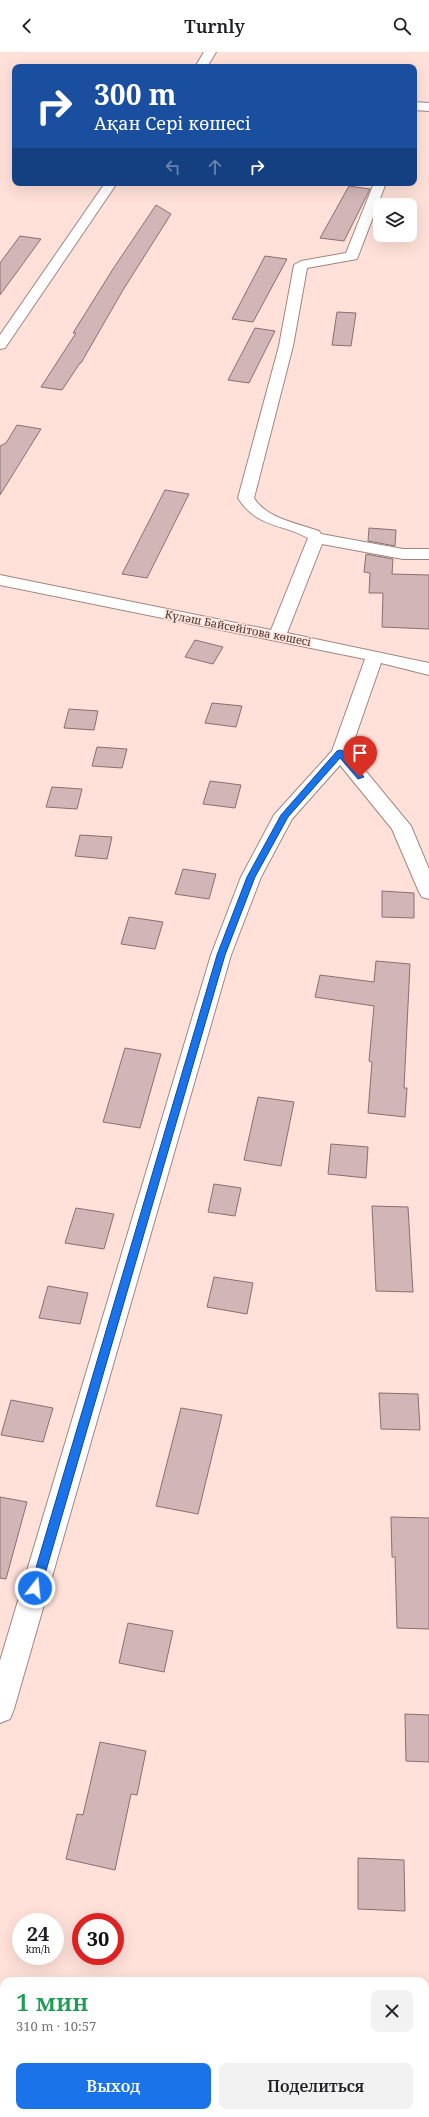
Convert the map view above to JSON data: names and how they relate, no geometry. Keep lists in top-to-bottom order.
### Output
{
  "streets": {
    "street": ["Күләш Байсейітова көшесі"]
  },
  "page": {
    "header": "Turnly",
    "turn": ["300 m", "Ақан Сері көшесі"],
    "speed": "24 km/h",
    "limit": "30",
    "heading": ["1 мин", "310 m · 10:57"],
    "buttons": ["Выход", "Поделиться"]
  }
}
